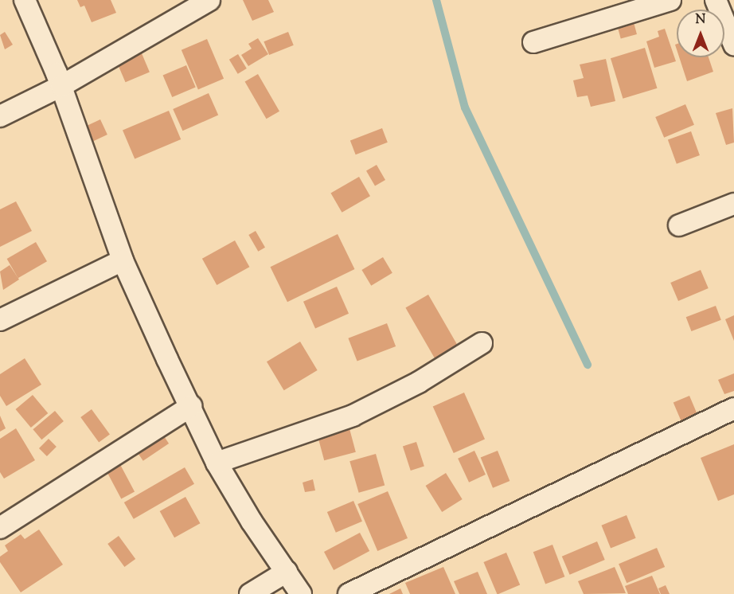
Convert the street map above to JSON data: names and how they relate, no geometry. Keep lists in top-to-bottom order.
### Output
{
  "north": "top"
}
